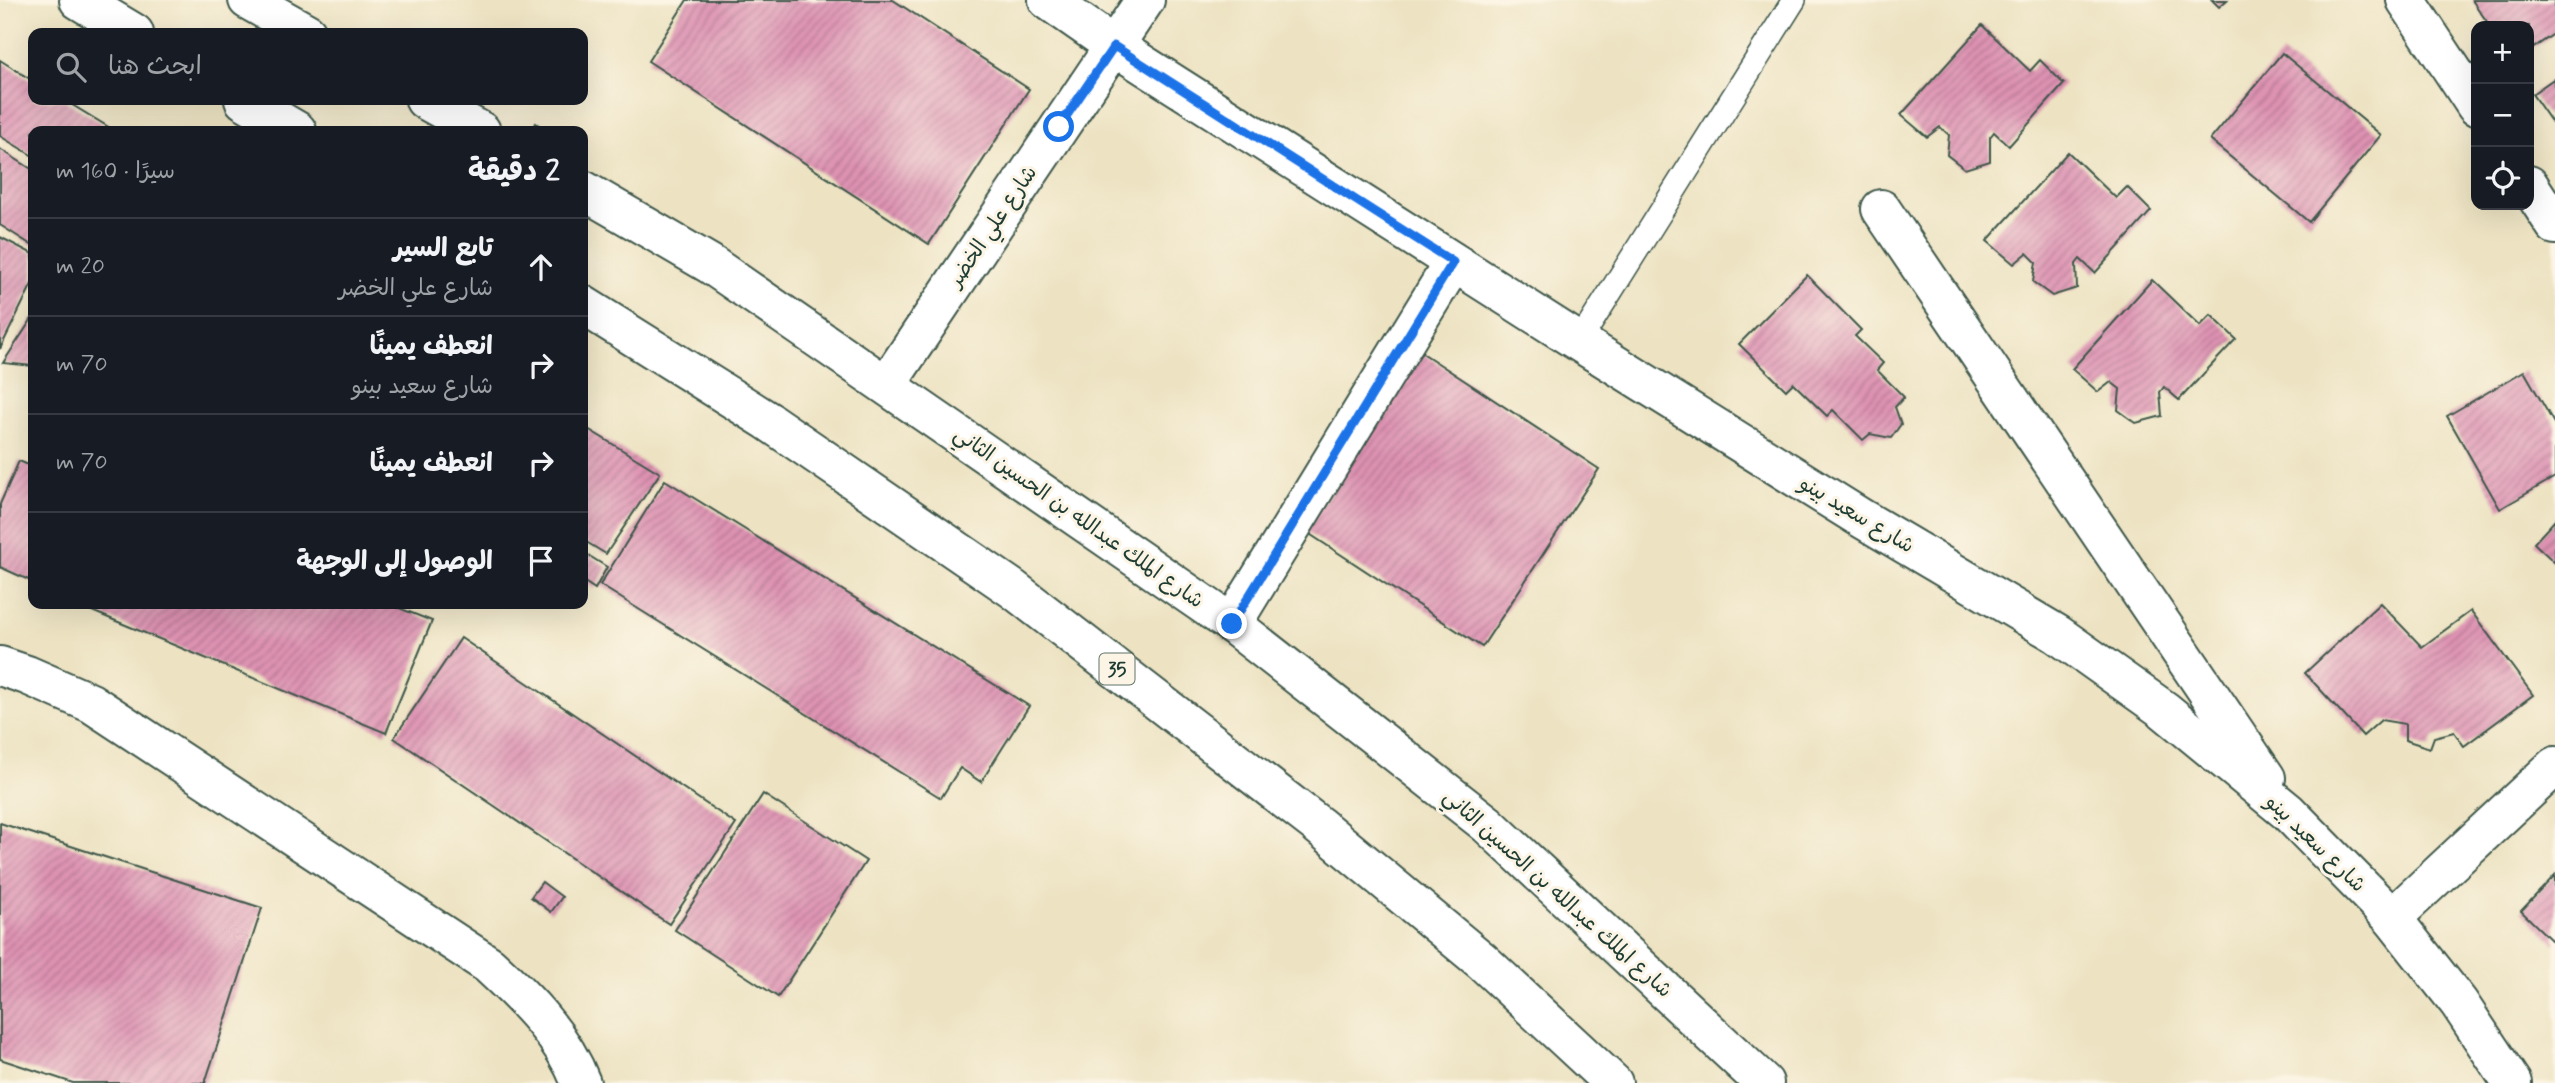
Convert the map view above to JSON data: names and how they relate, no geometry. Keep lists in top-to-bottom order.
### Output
{
  "streets": {
    "main road": [
      "شارع علي الخضر",
      "شارع سعيد بينو",
      "شارع الملك عبدالله بن الحسين الثاني",
      "35"
    ]
  },
  "crossings": [
    ["شارع علي الخضر", "شارع سعيد بينو"],
    ["شارع علي الخضر", "شارع الملك عبدالله بن الحسين الثاني"]
  ],
  "page": {
    "map_buttons": ["+", "−"],
    "search": "ابحث هنا",
    "heading": ["2 دقيقة", "سيرًا · 160 m"],
    "list": [
      ["تابع السير", "شارع علي الخضر", "20 m"],
      ["انعطف يمينًا", "شارع سعيد بينو", "70 m"],
      ["انعطف يمينًا", "70 m"],
      "الوصول إلى الوجهة"
    ]
  }
}
